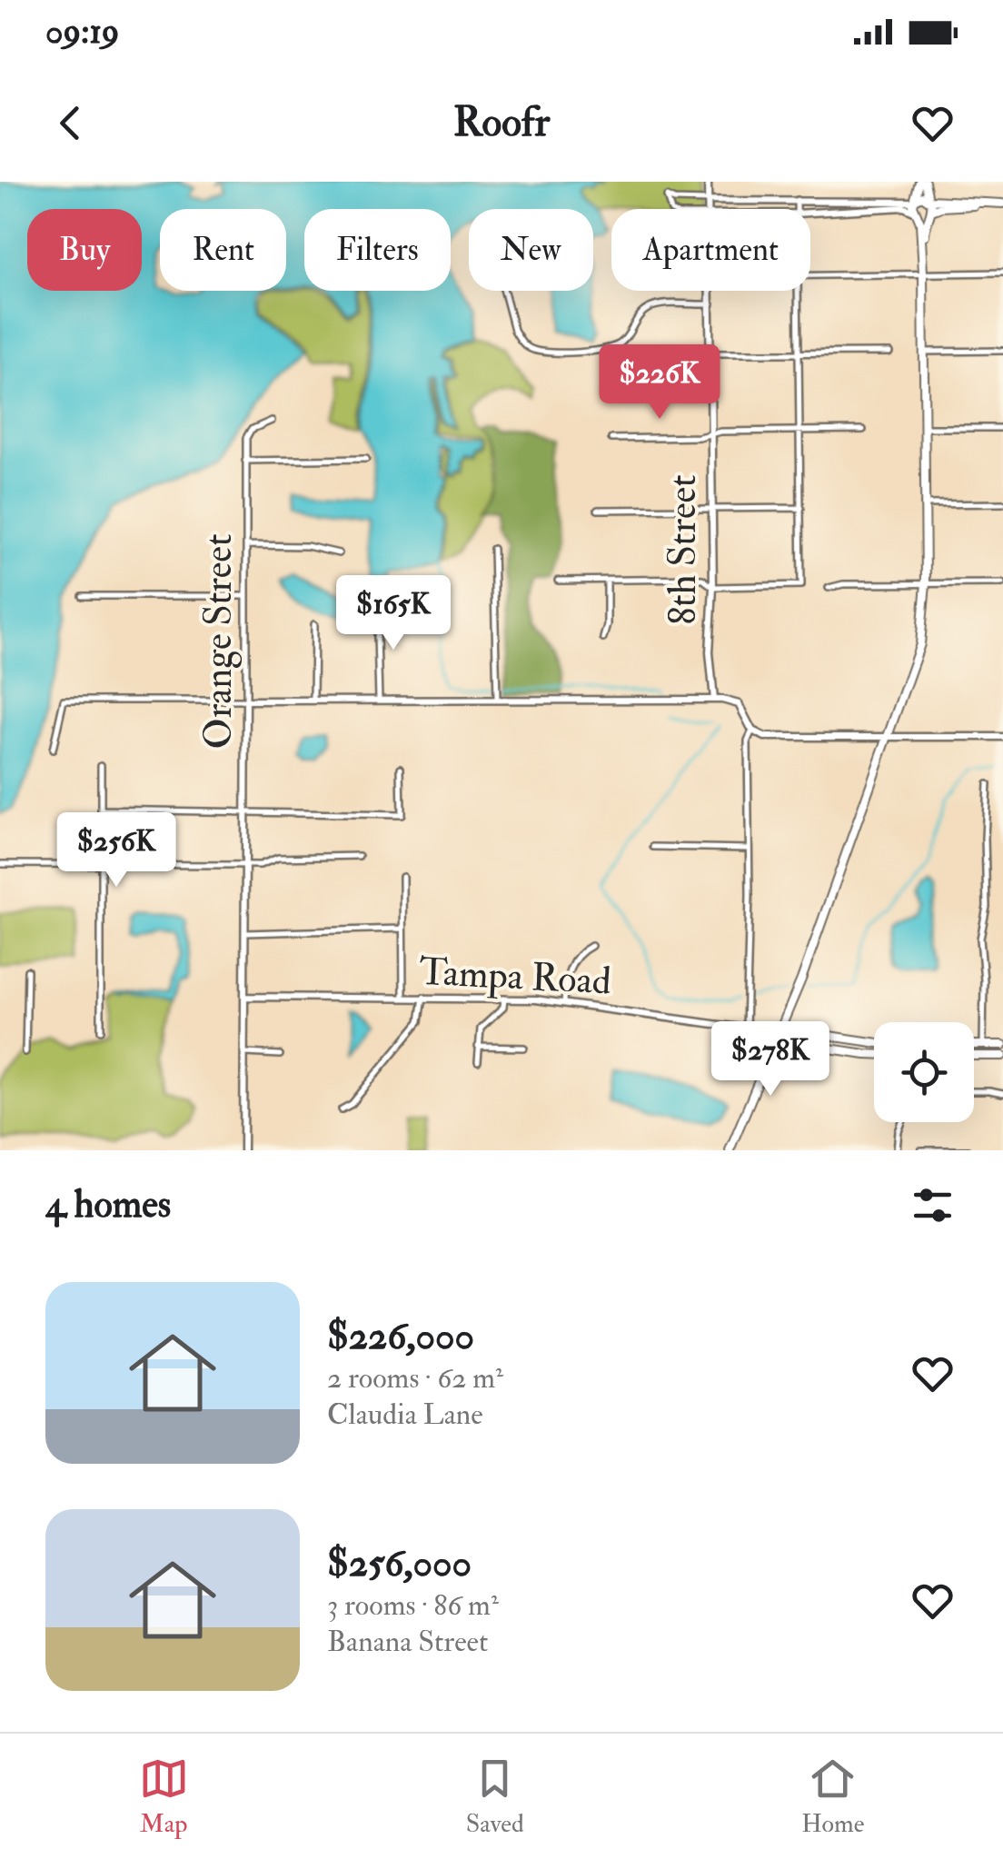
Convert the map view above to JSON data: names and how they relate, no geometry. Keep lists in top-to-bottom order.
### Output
{
  "streets": {
    "main road": ["Tampa Road"],
    "street": ["8th Street", "Orange Street"]
  },
  "crossings": [
    ["Orange Street", "Tampa Road"]
  ],
  "page": {
    "status": "09:19",
    "header": "Roofr",
    "chip": [
      "Buy",
      "Rent",
      "Filters",
      "New",
      "Apartment"
    ],
    "price": [
      "$226K",
      "$165K",
      "$256K",
      "$278K"
    ],
    "heading": "4 homes",
    "list": [
      {
        "name": "$226,000",
        "note": "2 rooms · 62 m² · Claudia Lane"
      },
      {
        "name": "$256,000",
        "note": "3 rooms · 86 m² · Banana Street"
      }
    ],
    "tabs": ["Map", "Saved", "Home"]
  }
}
